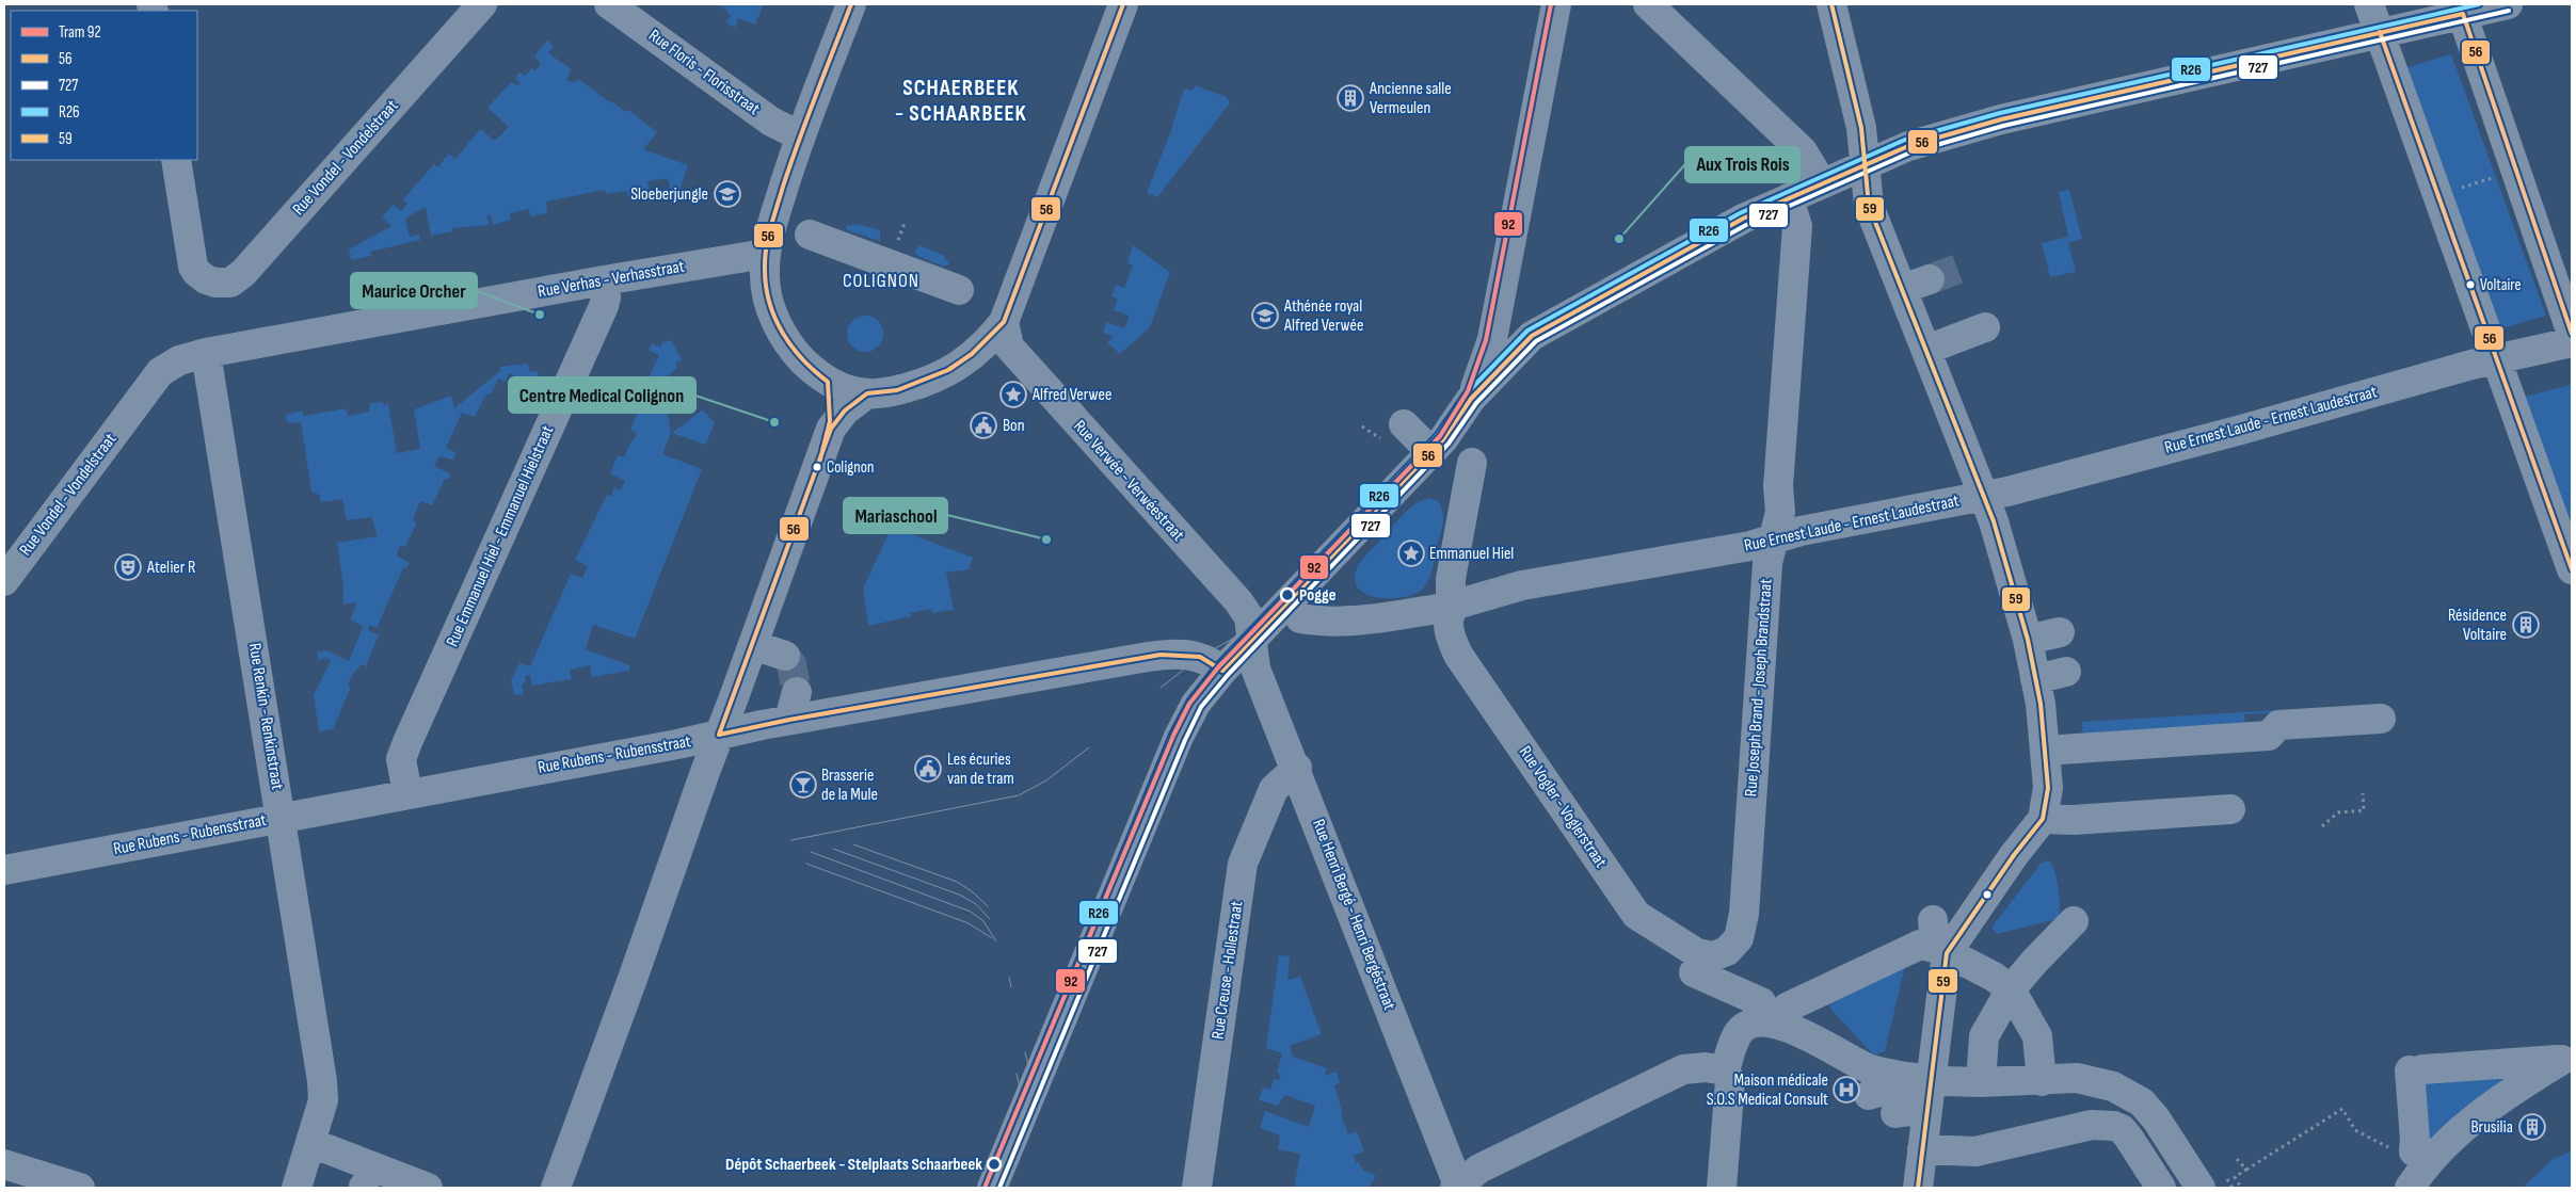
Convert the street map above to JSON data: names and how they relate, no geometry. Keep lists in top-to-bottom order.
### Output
{
  "streets": {
    "street": [
      "Rue Floris - Florisstraat",
      "Rue Vondel - Vondelstraat",
      "Rue Verhas - Verhasstraat",
      "Rue Ernest Laude - Ernest Laudestraat",
      "Rue Verwée - Verwéestraat",
      "Rue Emmanuel Hiel - Emmanuel Hielstraat",
      "Rue Joseph Brand - Joseph Brandstraat",
      "Rue Renkin - Renkinstraat",
      "Rue Rubens - Rubensstraat",
      "Rue Vogler - Voglerstraat",
      "Rue Henri Bergé - Henri Bergéstraat",
      "Rue Creuse - Hollestraat"
    ]
  },
  "crossings": [
    ["Rue Vondel - Vondelstraat", "Rue Verhas - Verhasstraat"],
    ["Rue Vondel - Vondelstraat", "Rue Renkin - Renkinstraat"],
    ["Rue Verhas - Verhasstraat", "Rue Emmanuel Hiel - Emmanuel Hielstraat"],
    ["Rue Verhas - Verhasstraat", "Rue Renkin - Renkinstraat"],
    ["Rue Ernest Laude - Ernest Laudestraat", "Rue Joseph Brand - Joseph Brandstraat"],
    ["Rue Ernest Laude - Ernest Laudestraat", "Rue Vogler - Voglerstraat"],
    ["Rue Verwée - Verwéestraat", "Rue Henri Bergé - Henri Bergéstraat"],
    ["Rue Emmanuel Hiel - Emmanuel Hielstraat", "Rue Rubens - Rubensstraat"],
    ["Rue Joseph Brand - Joseph Brandstraat", "Rue Vogler - Voglerstraat"],
    ["Rue Renkin - Renkinstraat", "Rue Rubens - Rubensstraat"],
    ["Rue Henri Bergé - Henri Bergéstraat", "Rue Creuse - Hollestraat"]
  ],
  "districts": ["SCHAERBEEK - SCHAARBEEK", "COLIGNON"],
  "places": {
    "building": ["Ancienne salle Vermeulen", "Résidence Voltaire", "Brusilia"],
    "school or university": ["Sloeberjungle", "Athénée royal Alfred Verwée"],
    "other": [
      "Aux Trois Rois",
      "Voltaire",
      "Maurice Orcher",
      "Centre Medical Colignon",
      "Colignon",
      "Mariaschool",
      "Pogge",
      "Dépôt Schaerbeek - Stelplaats Schaarbeek"
    ],
    "place": ["Alfred Verwee", "Emmanuel Hiel"],
    "public building": ["Bon", "Les écuries van de tram"],
    "theatre": ["Atelier R"],
    "bar": ["Brasserie de la Mule"],
    "hospital": ["Maison médicale S.O.S Medical Consult"]
  },
  "lines": [
    "tram line 92",
    "transit line 56",
    "transit line R26",
    "transit line 59",
    "transit line 727"
  ],
  "legend": [
    "Tram 92",
    "56",
    "727",
    "R26",
    "59"
  ]
}
